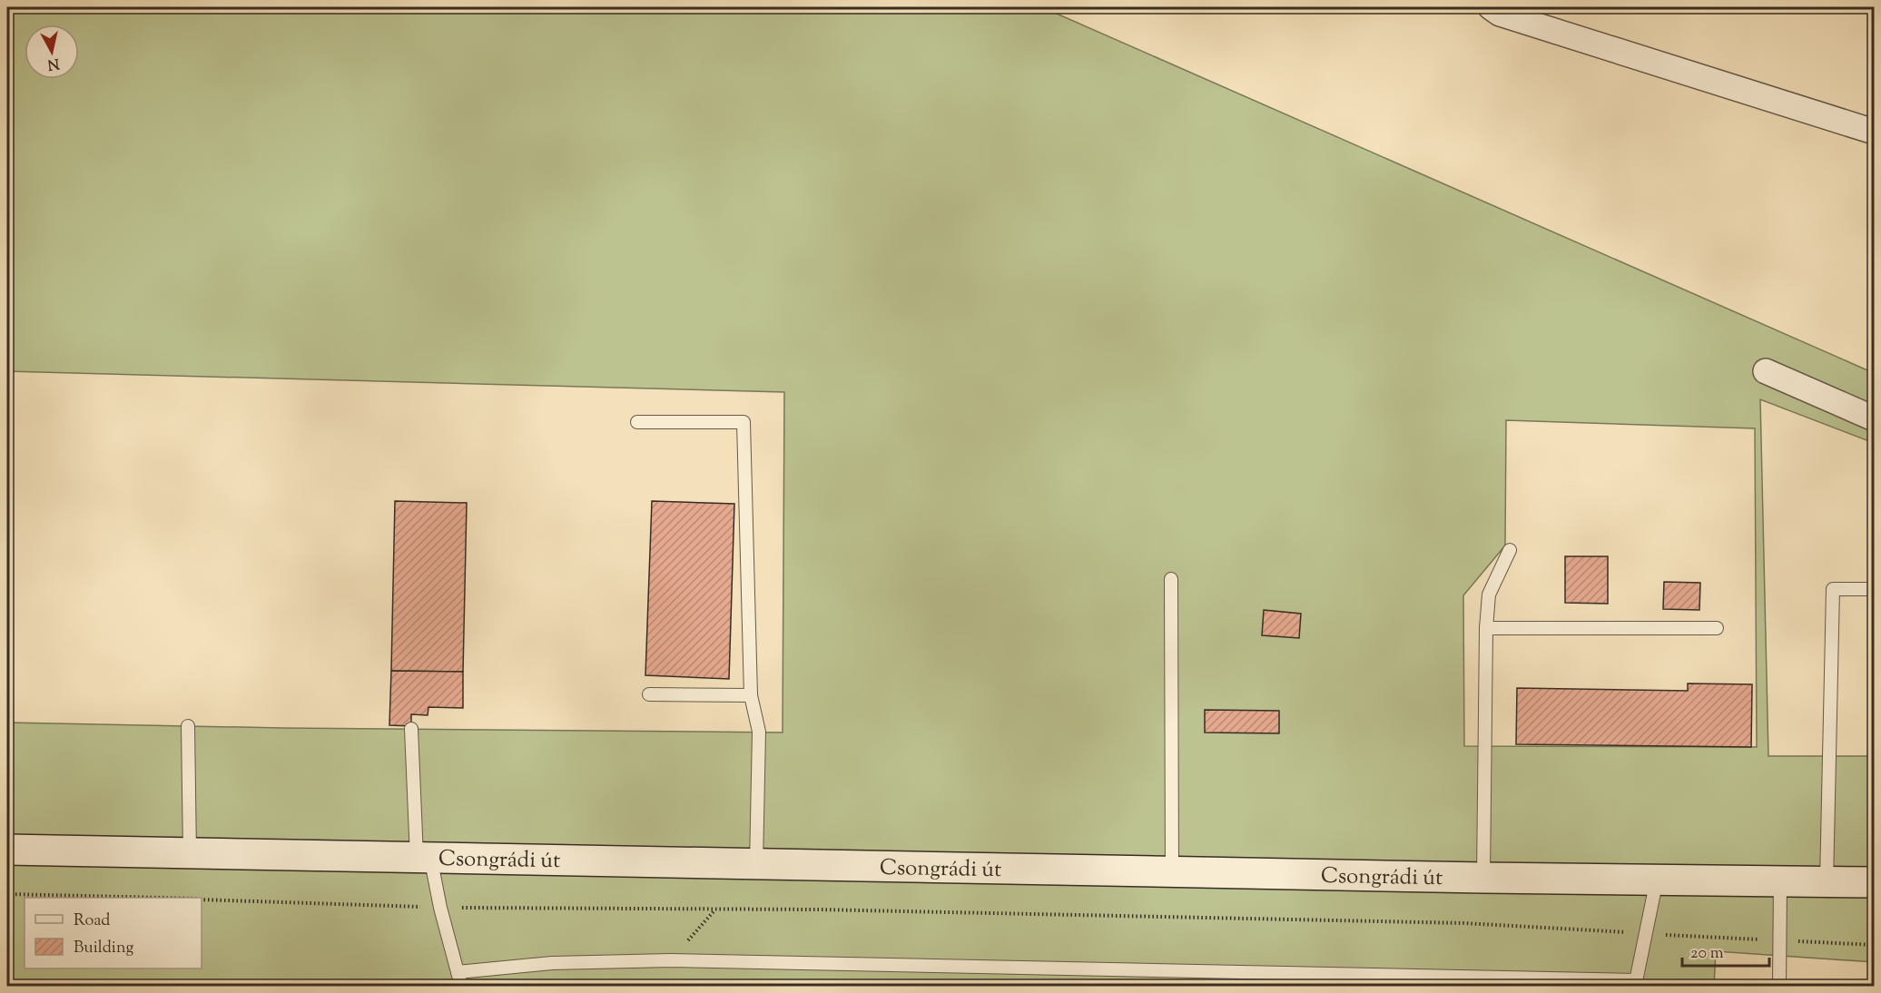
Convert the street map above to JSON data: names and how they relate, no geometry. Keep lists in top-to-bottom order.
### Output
{
  "streets": {
    "main road": ["Csongrádi út"]
  },
  "legend": ["Road", "Building"],
  "scale_bar": "20 m",
  "north": "bottom"
}
